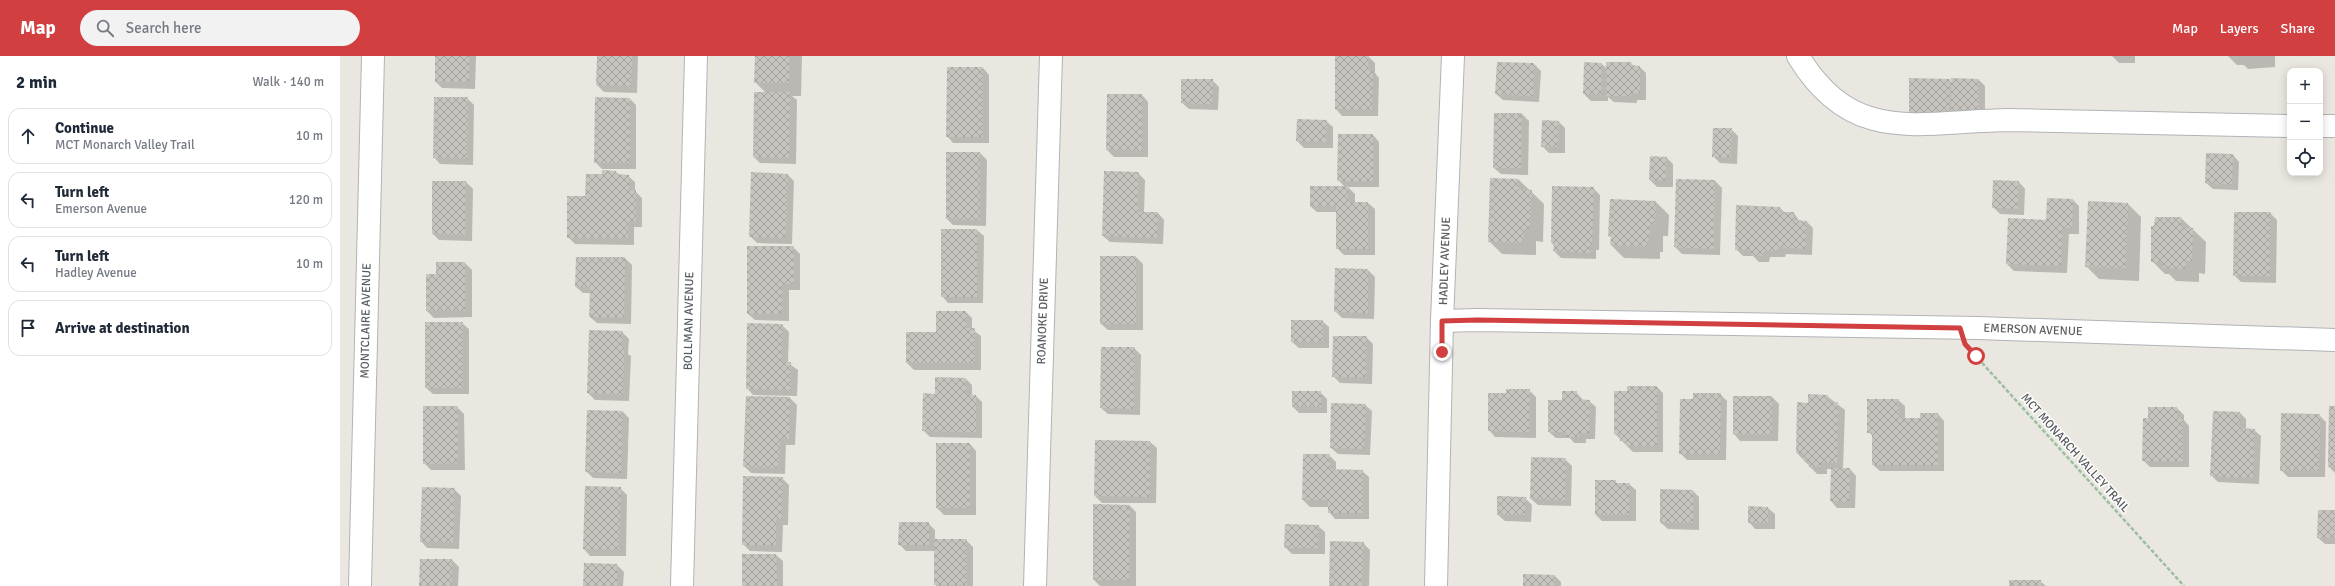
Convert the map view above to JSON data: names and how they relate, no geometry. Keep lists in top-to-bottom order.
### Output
{
  "streets": {
    "street": [
      "HADLEY AVENUE",
      "MONTCLAIRE AVENUE",
      "BOLLMAN AVENUE",
      "ROANOKE DRIVE",
      "EMERSON AVENUE"
    ],
    "path": ["MCT MONARCH VALLEY TRAIL"]
  },
  "crossings": [
    ["HADLEY AVENUE", "EMERSON AVENUE"],
    ["EMERSON AVENUE", "MCT MONARCH VALLEY TRAIL"]
  ],
  "page": {
    "header": "Map",
    "search": "Search here",
    "nav": ["Map", "Layers", "Share"],
    "heading": ["2 min", "Walk · 140 m"],
    "map_buttons": ["+", "−"],
    "list": [
      ["Continue", "MCT Monarch Valley Trail", "10 m"],
      ["Turn left", "Emerson Avenue", "120 m"],
      ["Turn left", "Hadley Avenue", "10 m"],
      "Arrive at destination"
    ]
  }
}
